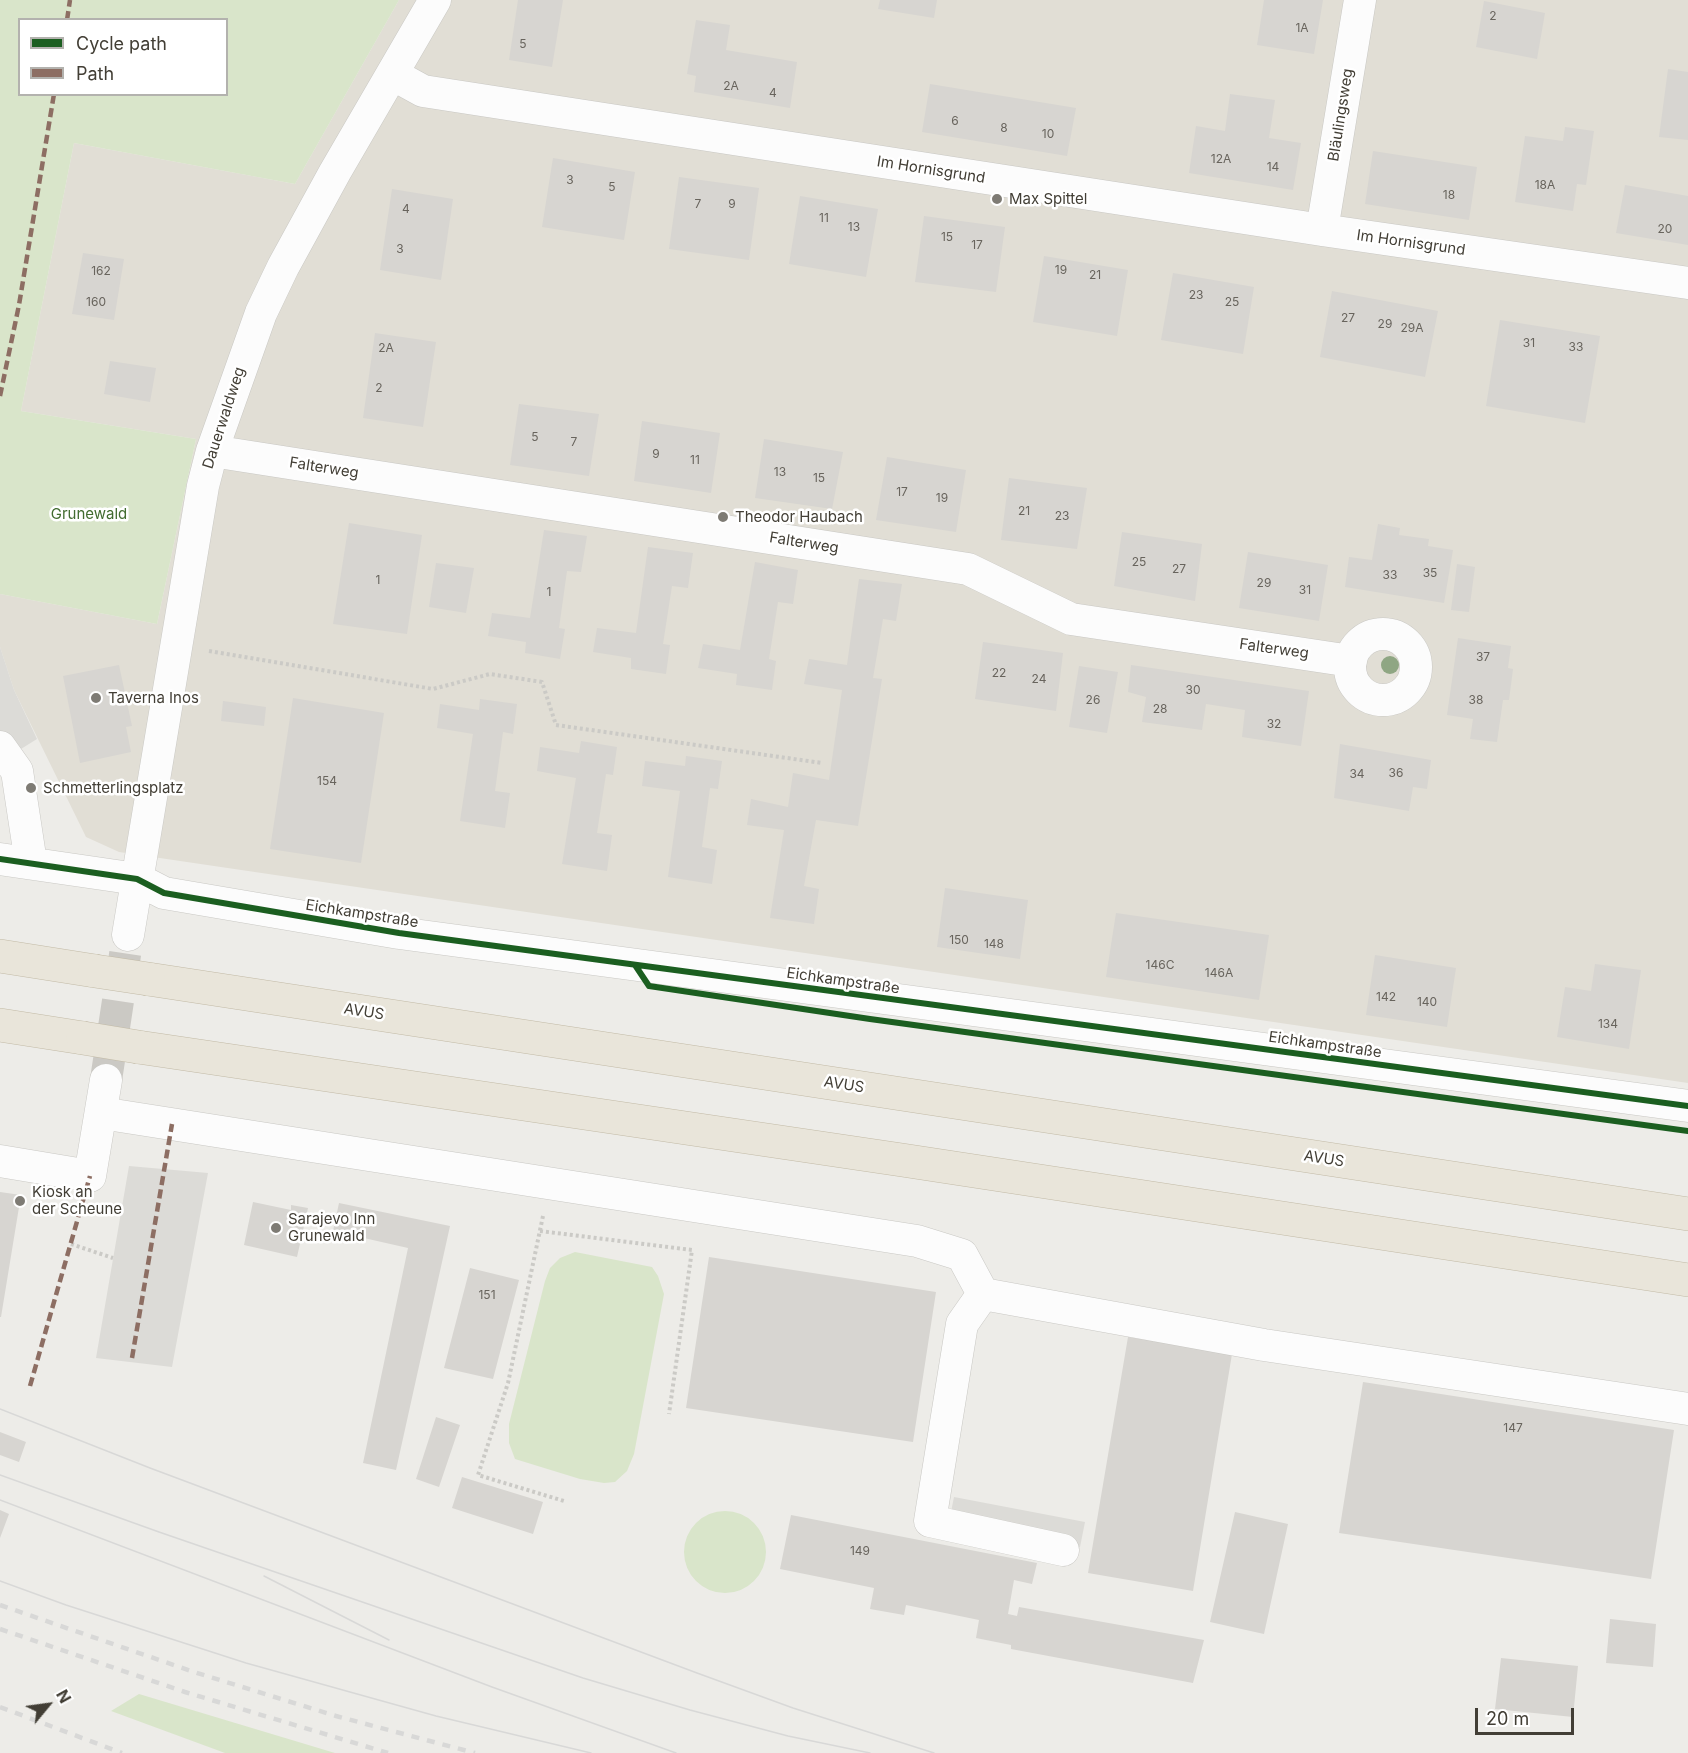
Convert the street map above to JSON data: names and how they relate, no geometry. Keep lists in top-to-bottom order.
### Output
{
  "streets": {
    "highway": ["AVUS"],
    "street": [
      "Bläulingsweg",
      "Im Hornisgrund",
      "Dauerwaldweg",
      "Falterweg",
      "Eichkampstraße"
    ]
  },
  "crossings": [
    ["Bläulingsweg", "Im Hornisgrund"],
    ["Im Hornisgrund", "Dauerwaldweg"],
    ["Dauerwaldweg", "Falterweg"],
    ["Dauerwaldweg", "Eichkampstraße"]
  ],
  "parks": ["Grunewald"],
  "places": [
    "Max Spittel",
    "Theodor Haubach",
    "Taverna Inos",
    "Schmetterlingsplatz",
    "Kiosk an der Scheune",
    "Sarajevo Inn Grunewald"
  ],
  "house_numbers": [
    "2",
    "1A",
    "5",
    "2A",
    "4",
    "6",
    "8",
    "10",
    "12A",
    "14",
    "3",
    "18A",
    "5",
    "18",
    "7",
    "9",
    "4",
    "11",
    "13",
    "20",
    "15",
    "17",
    "3",
    "19",
    "162",
    "21",
    "23",
    "160",
    "25",
    "27",
    "29",
    "29A",
    "31",
    "33",
    "2A",
    "2",
    "5",
    "7",
    "9",
    "11",
    "13",
    "15",
    "17",
    "19",
    "21",
    "23",
    "25",
    "27",
    "35",
    "33",
    "1",
    "29",
    "31",
    "1",
    "37",
    "22",
    "24",
    "30",
    "26",
    "38",
    "28",
    "32",
    "36",
    "34",
    "154",
    "150",
    "148",
    "146C",
    "146A",
    "142",
    "140",
    "134",
    "151",
    "147",
    "149"
  ],
  "legend": ["Cycle path", "Path"],
  "scale_bar": "20 m",
  "north": "top right"
}
